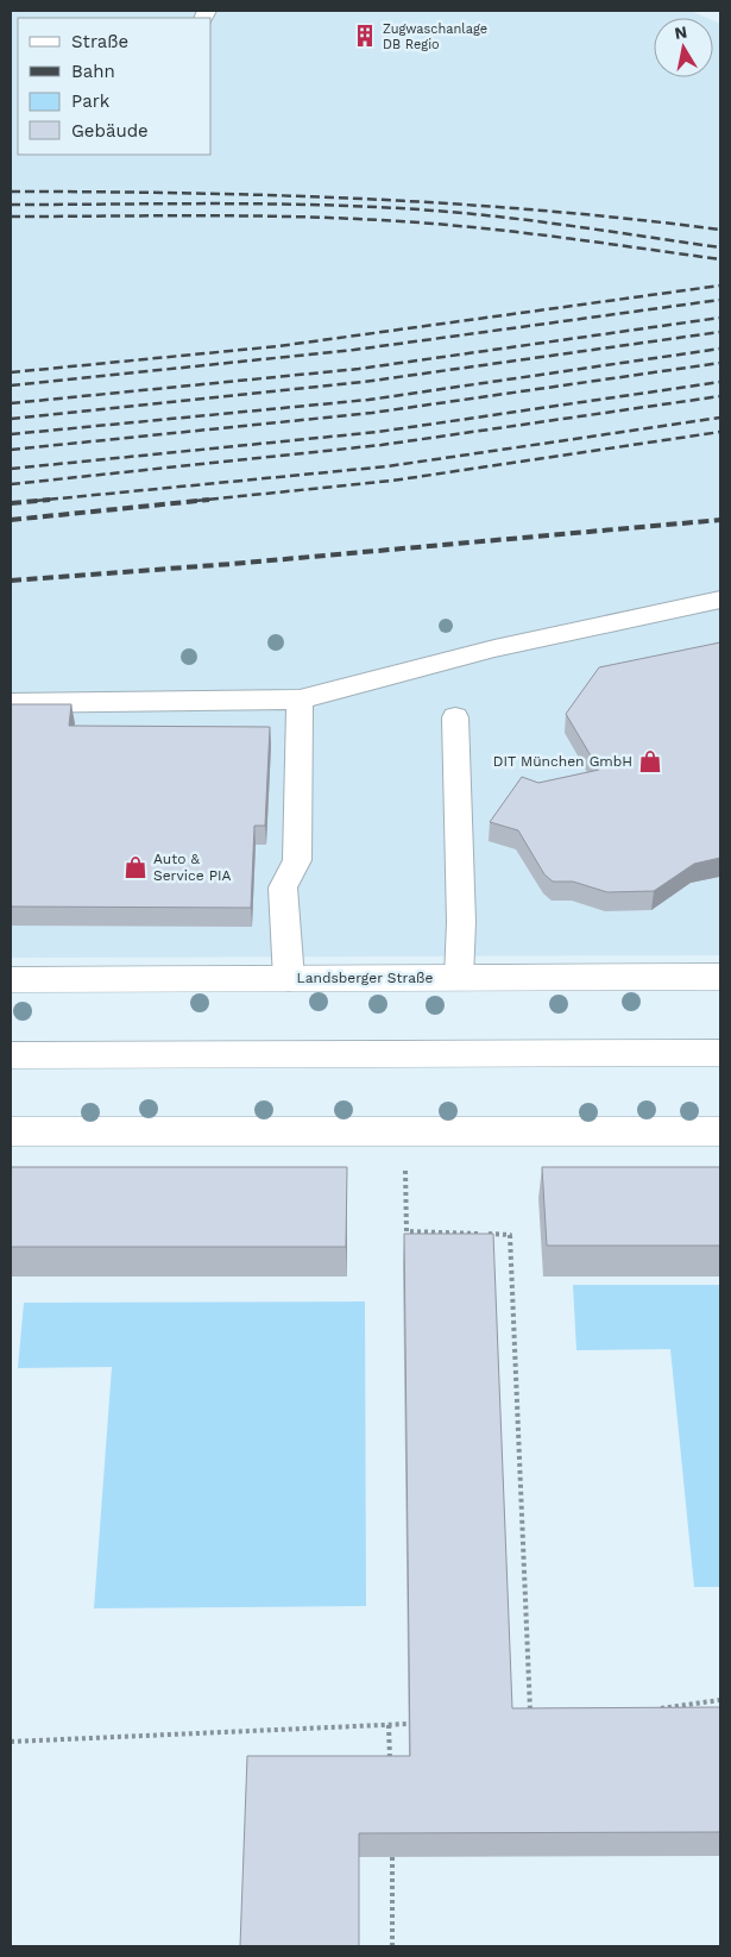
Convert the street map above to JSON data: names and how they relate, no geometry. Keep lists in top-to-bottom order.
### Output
{
  "streets": {
    "street": ["Landsberger Straße"]
  },
  "places": {
    "building": ["Zugwaschanlage DB Regio"],
    "shop": ["DIT München GmbH", "Auto & Service PIA"]
  },
  "legend": [
    "Straße",
    "Bahn",
    "Park",
    "Gebäude"
  ],
  "north": "top"
}
